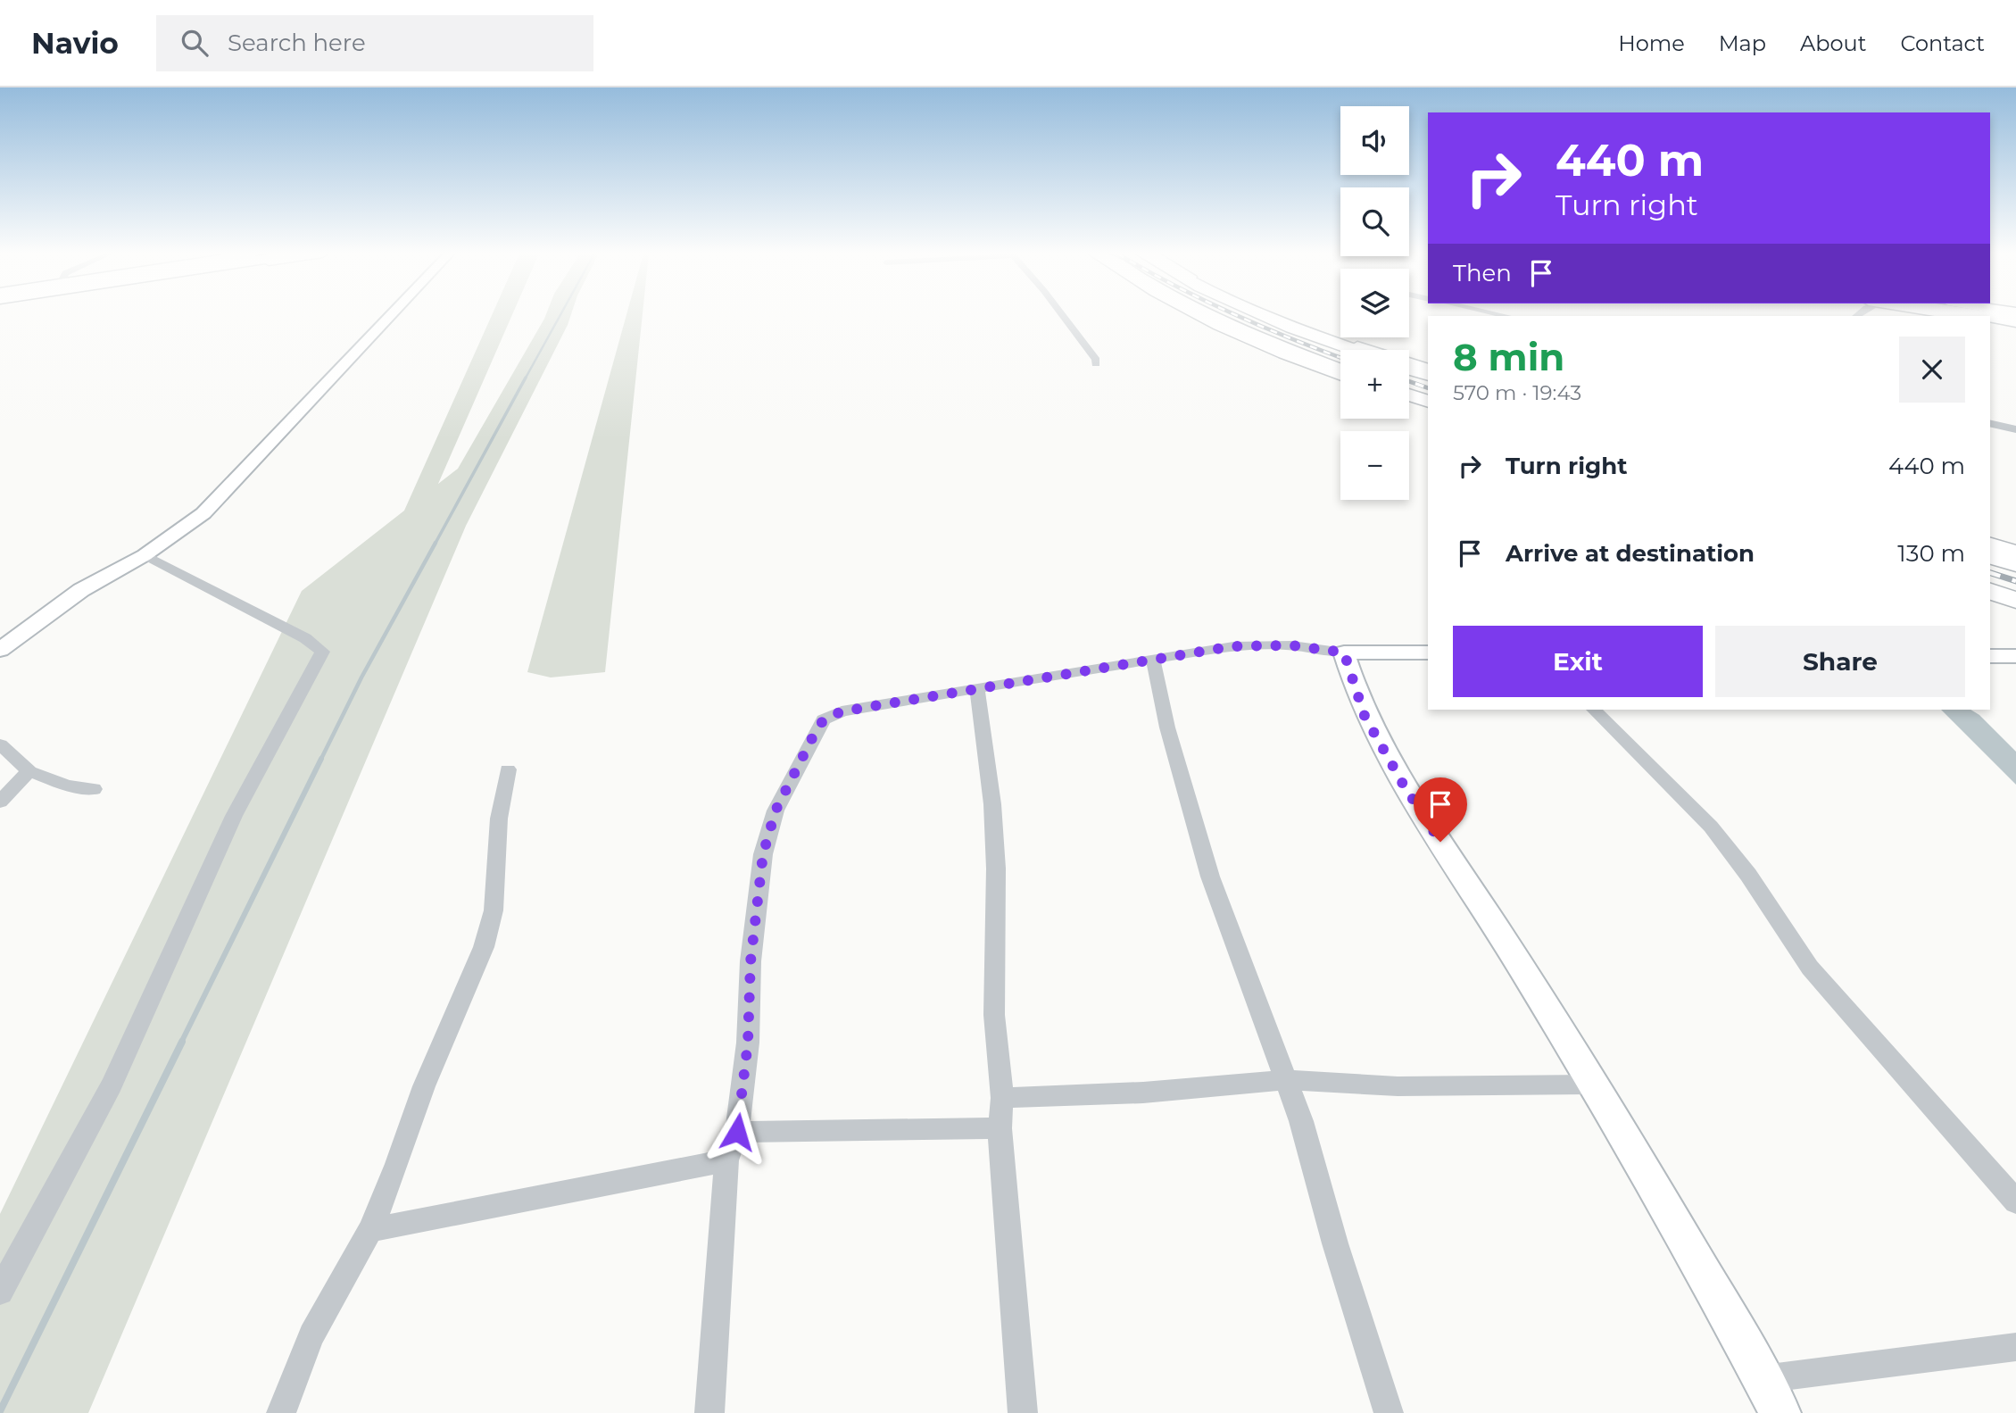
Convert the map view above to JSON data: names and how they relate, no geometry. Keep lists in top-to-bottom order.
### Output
{
  "page": {
    "header": "Navio",
    "search": "Search here",
    "nav": [
      "Home",
      "Map",
      "About",
      "Contact"
    ],
    "map_buttons": ["+", "−"],
    "turn": ["440 m", "Turn right"],
    "then": "Then",
    "heading": ["8 min", "570 m · 19:43"],
    "list": [
      {
        "name": "Turn right",
        "value": "440 m"
      },
      {
        "name": "Arrive at destination",
        "value": "130 m"
      }
    ],
    "buttons": ["Exit", "Share"]
  }
}
